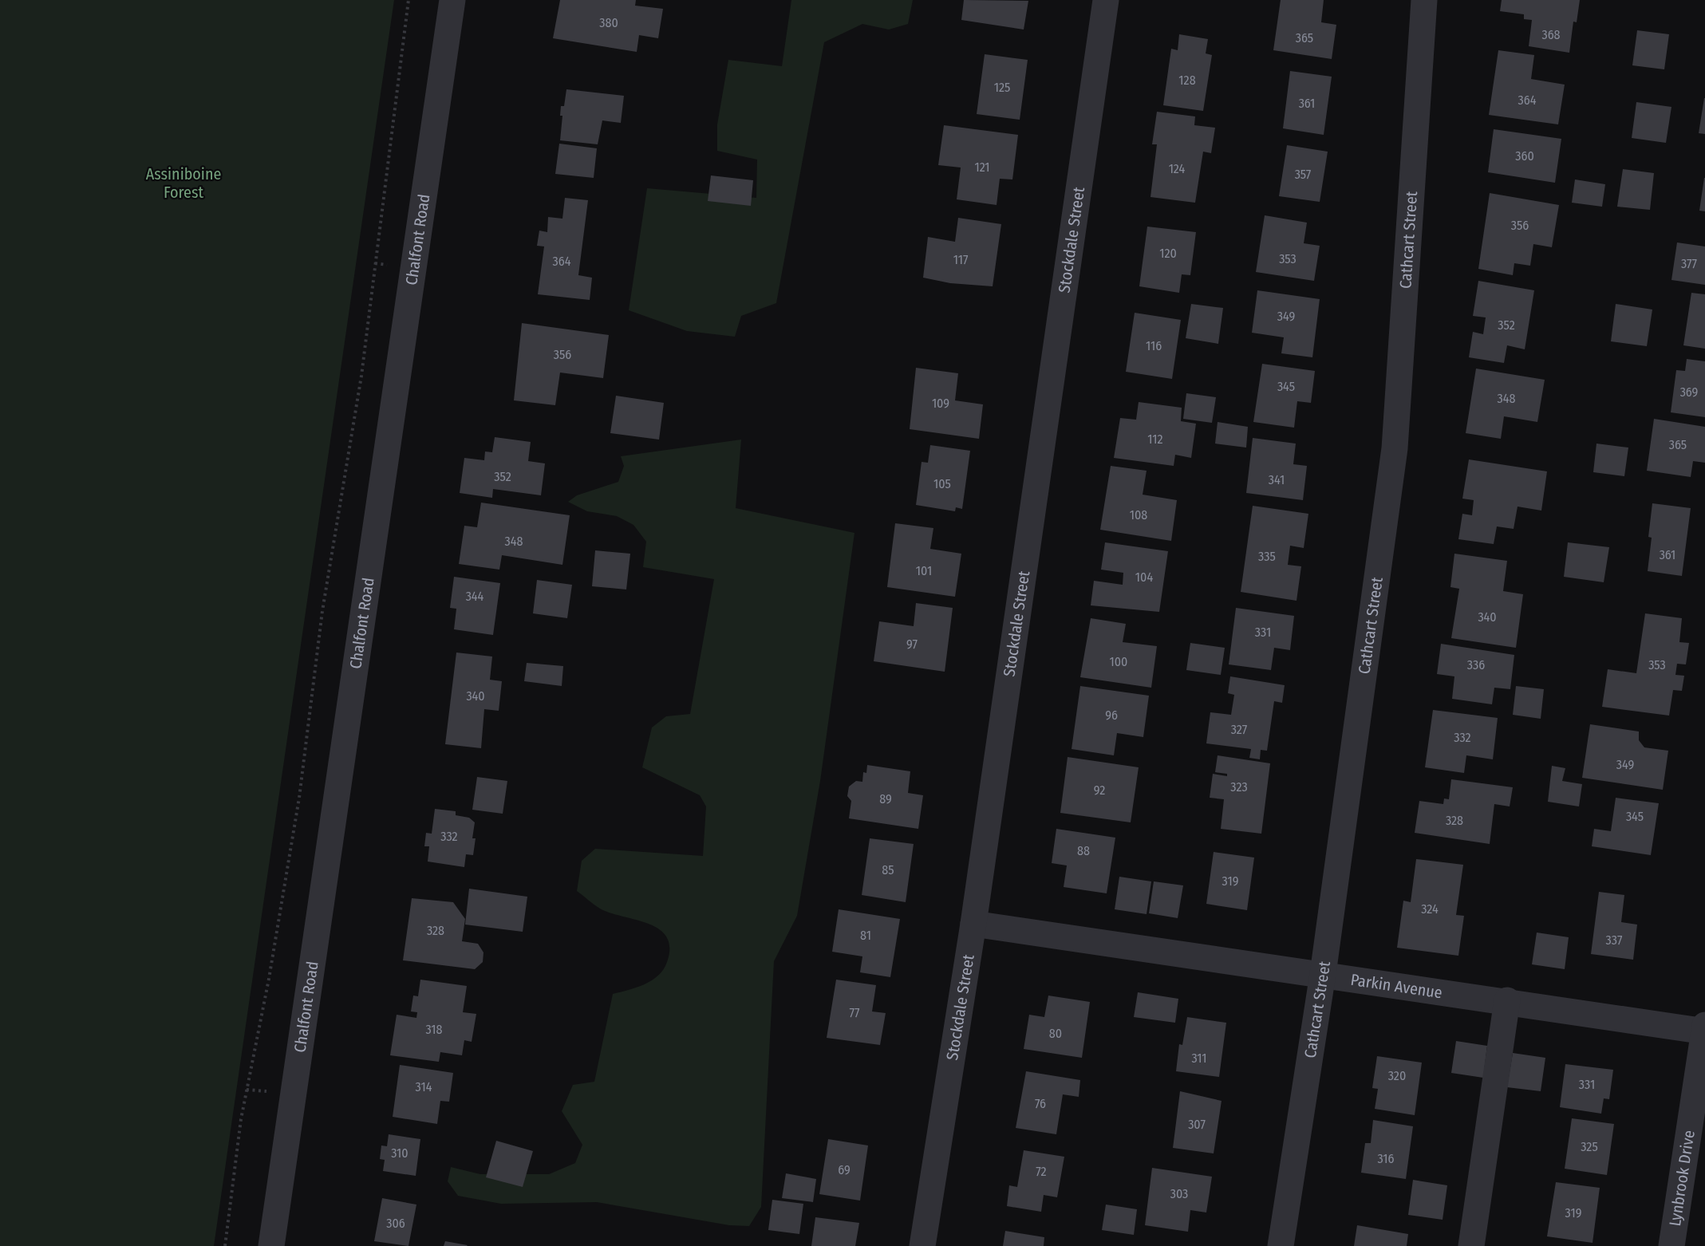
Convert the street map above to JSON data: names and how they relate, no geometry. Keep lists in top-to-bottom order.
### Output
{
  "streets": {
    "street": [
      "Chalfont Road",
      "Stockdale Street",
      "Cathcart Street",
      "Parkin Avenue",
      "Lynbrook Drive"
    ]
  },
  "crossings": [
    ["Stockdale Street", "Parkin Avenue"],
    ["Cathcart Street", "Parkin Avenue"],
    ["Parkin Avenue", "Lynbrook Drive"]
  ],
  "parks": ["Assiniboine Forest"],
  "house_numbers": [
    "380",
    "368",
    "365",
    "128",
    "125",
    "364",
    "361",
    "360",
    "121",
    "124",
    "357",
    "356",
    "120",
    "353",
    "117",
    "364",
    "377",
    "349",
    "352",
    "116",
    "356",
    "345",
    "369",
    "348",
    "109",
    "112",
    "365",
    "352",
    "341",
    "105",
    "108",
    "348",
    "361",
    "335",
    "101",
    "104",
    "344",
    "340",
    "331",
    "97",
    "100",
    "336",
    "353",
    "340",
    "96",
    "327",
    "332",
    "349",
    "323",
    "92",
    "89",
    "345",
    "328",
    "332",
    "88",
    "85",
    "319",
    "324",
    "328",
    "81",
    "337",
    "77",
    "318",
    "80",
    "311",
    "320",
    "331",
    "314",
    "76",
    "307",
    "325",
    "310",
    "316",
    "69",
    "72",
    "303",
    "319",
    "306"
  ]
}
